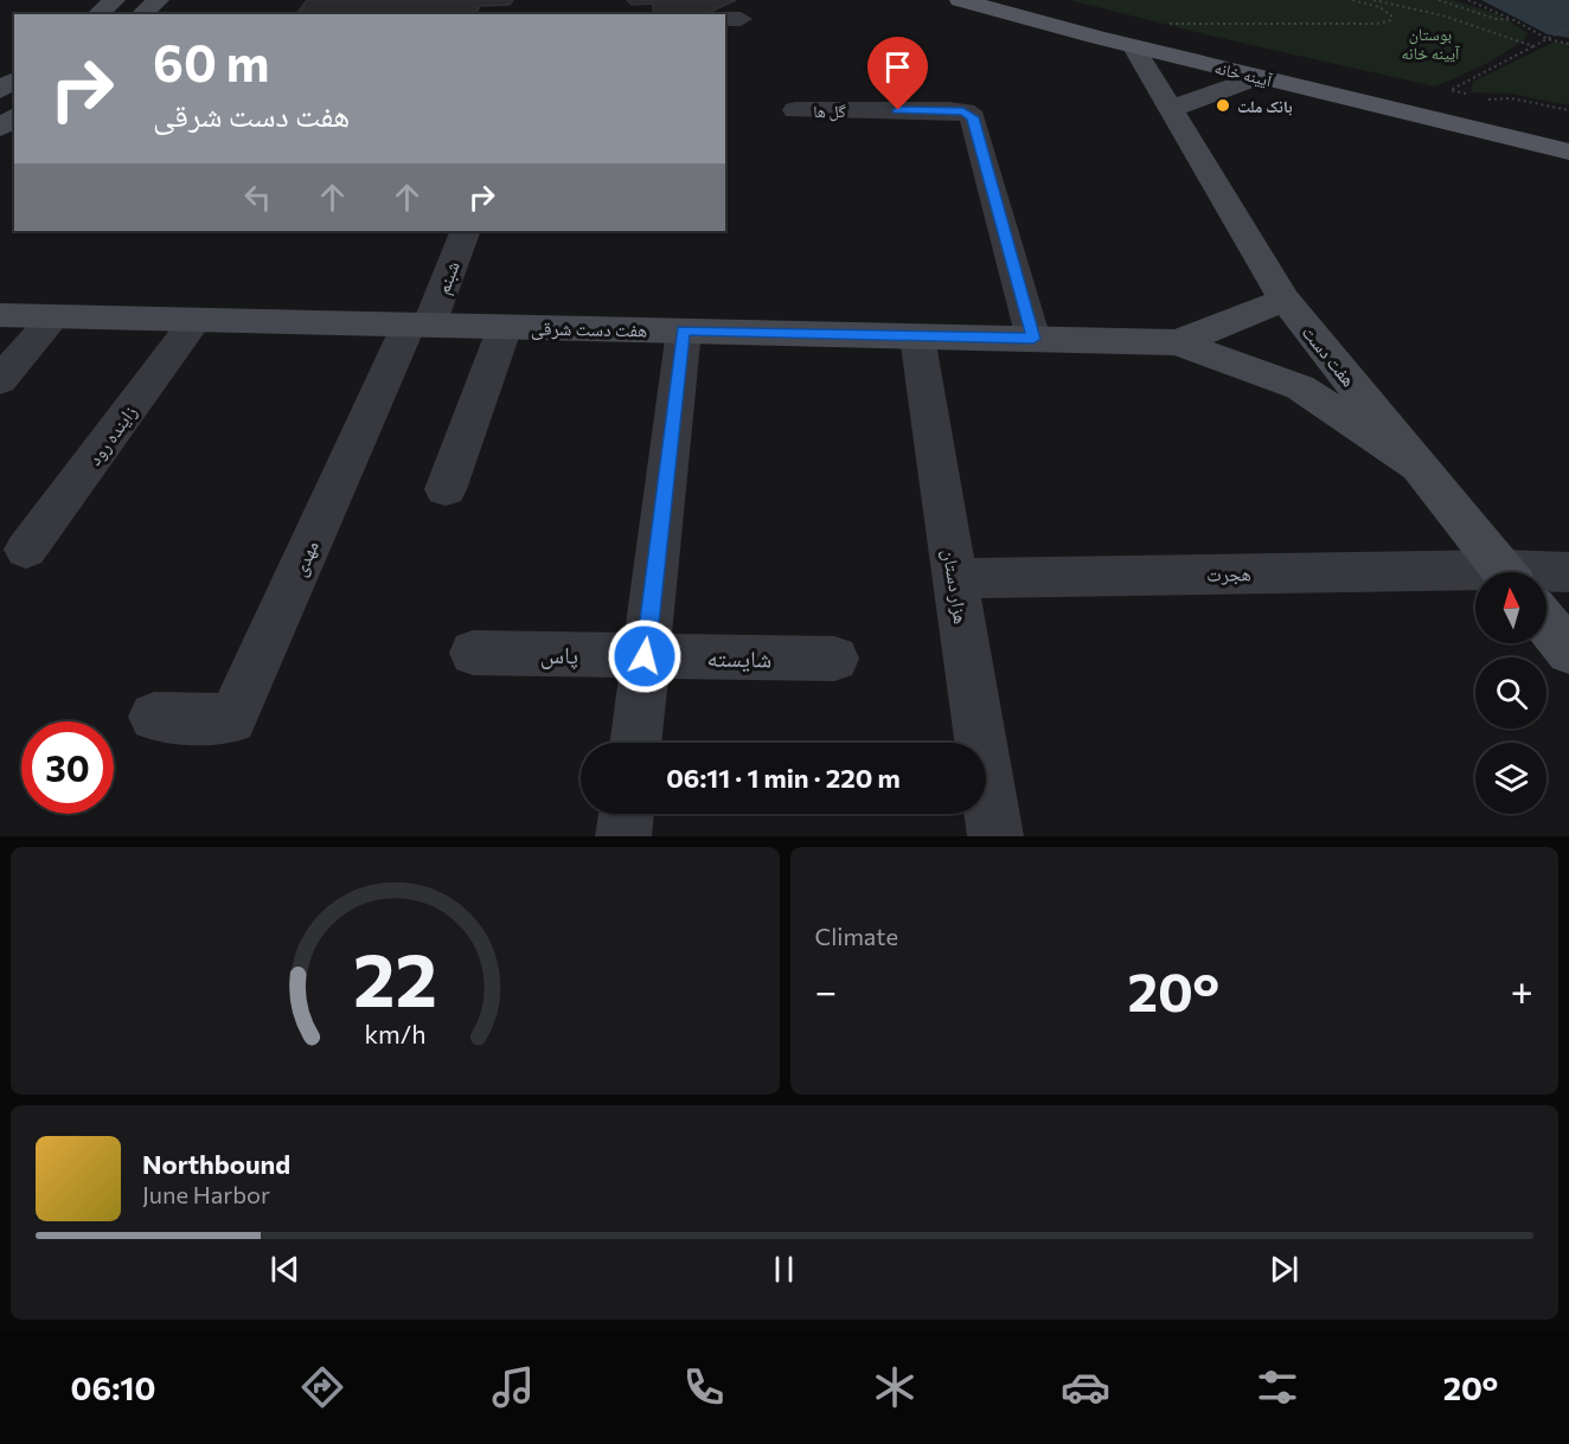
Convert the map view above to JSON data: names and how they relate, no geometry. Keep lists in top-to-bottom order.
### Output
{
  "streets": {
    "main road": ["آیینه خانه"],
    "street": [
      "گل ها",
      "شبنم",
      "هفت دست شرقی",
      "هفت دست",
      "زاینده رود",
      "مهدی",
      "هجرت",
      "هزار دستان",
      "پاس",
      "شایسته"
    ]
  },
  "crossings": [
    ["آیینه خانه", "هفت دست"],
    ["گل ها", "هفت دست شرقی"],
    ["شبنم", "هفت دست شرقی"],
    ["شبنم", "مهدی"],
    ["هفت دست شرقی", "زاینده رود"],
    ["هفت دست شرقی", "مهدی"],
    ["هفت دست شرقی", "هزار دستان"],
    ["هجرت", "هزار دستان"],
    ["پاس", "شایسته"]
  ],
  "parks": ["بوستان آیینه خانه"],
  "places": ["بانک ملت"],
  "north": "top",
  "page": {
    "turn": ["60 m", "هفت دست شرقی"],
    "limit": "30",
    "trip": "06:11 · 1 min · 220 m",
    "tile": "Climate",
    "heat": ["−", "20°", "+"],
    "song": ["Northbound", "June Harbor"],
    "tabs": ["06:10", "20°"],
    "gauge": ["22", "km/h"]
  }
}
